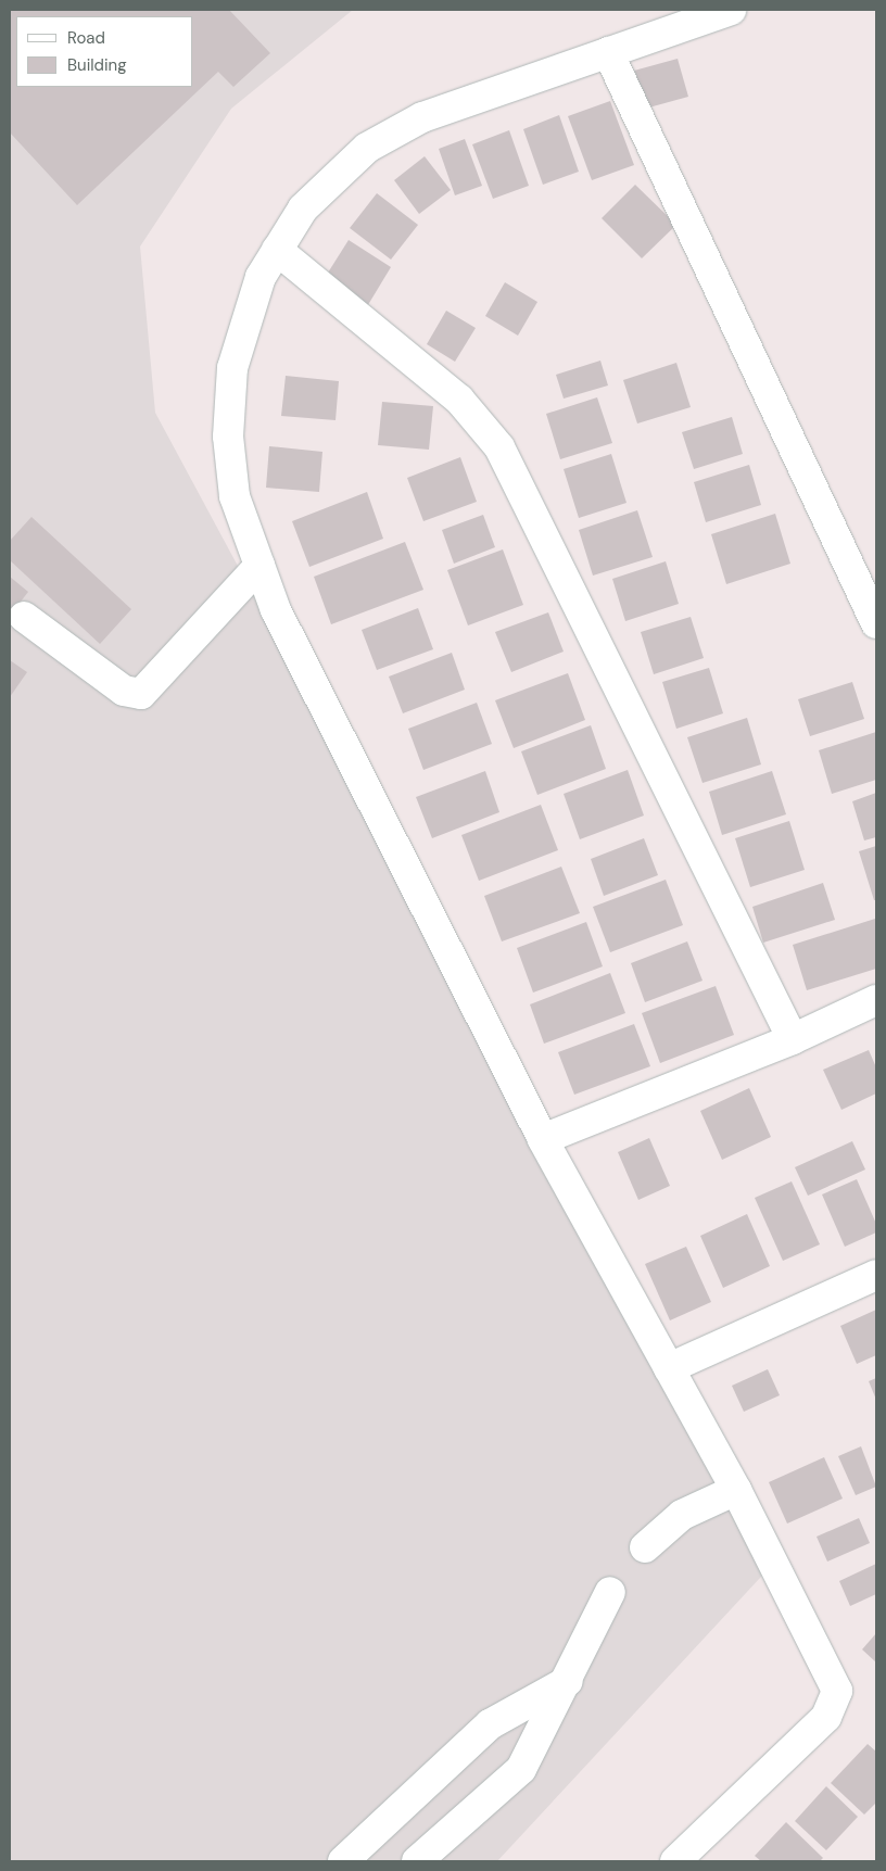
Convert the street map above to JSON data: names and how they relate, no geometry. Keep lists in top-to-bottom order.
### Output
{
  "legend": ["Road", "Building"]
}
